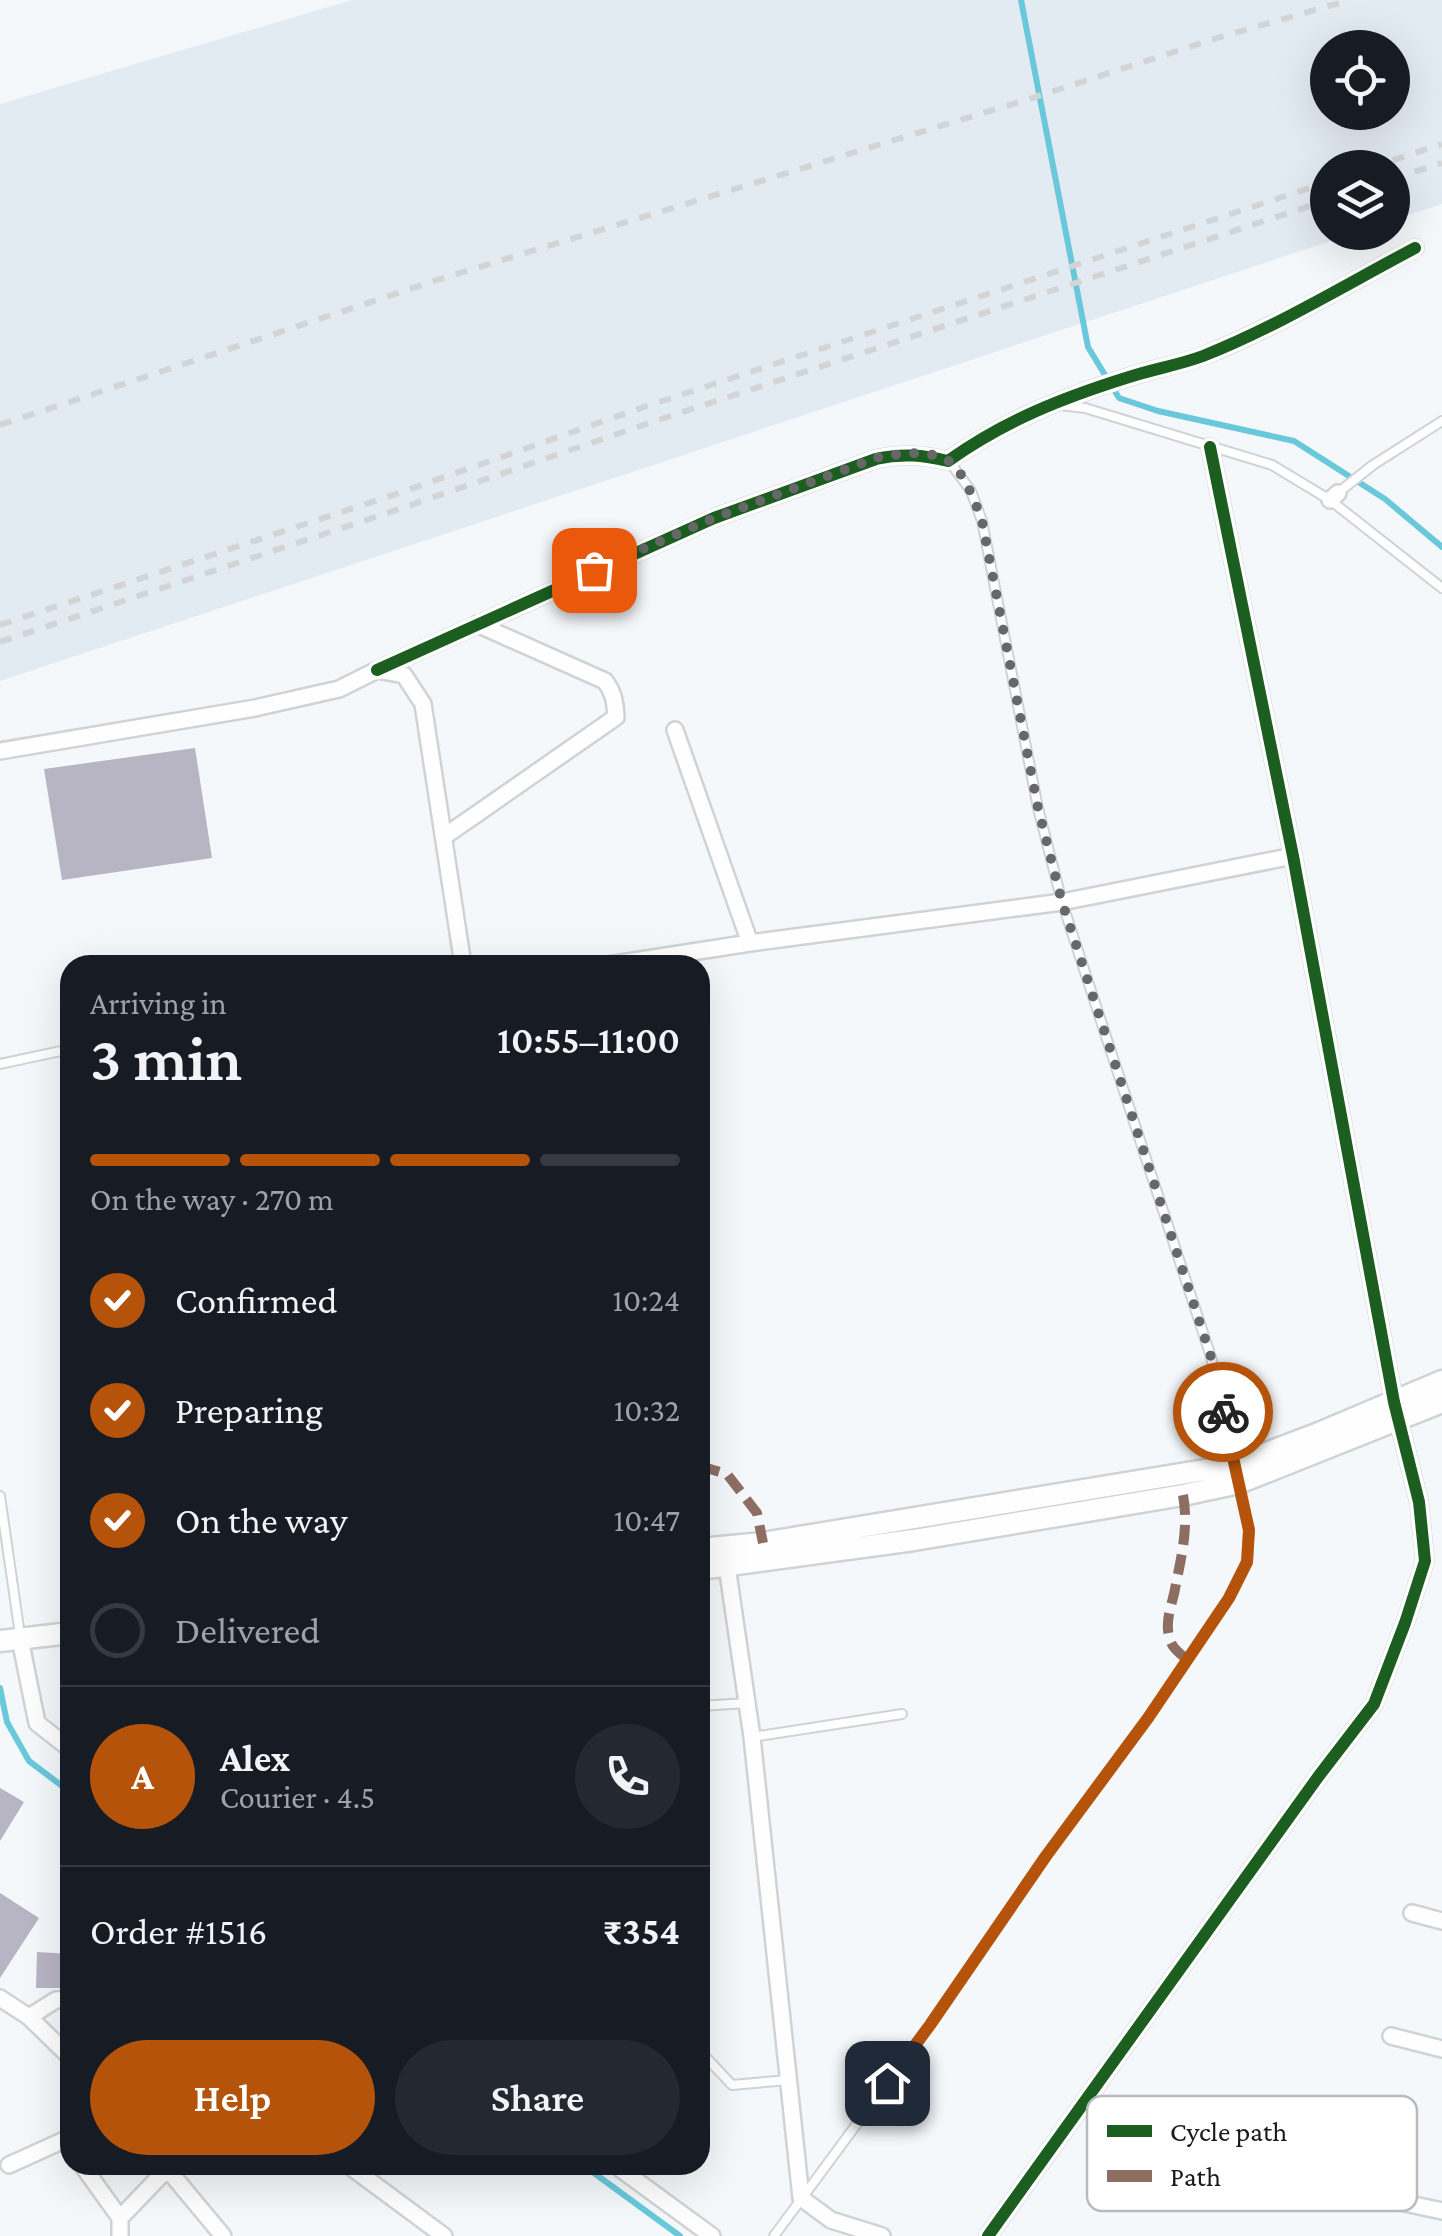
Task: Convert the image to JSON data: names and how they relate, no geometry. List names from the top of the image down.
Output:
{
  "legend": ["Cycle path", "Path"],
  "page": {
    "heading": ["3 min", "Arriving in", "10:55–11:00"],
    "panel": [
      "Alex",
      "Courier · 4.5",
      "Order #1516",
      "₹354"
    ],
    "bar": "On the way · 270 m",
    "list": [
      ["Confirmed", "10:24"],
      ["Preparing", "10:32"],
      ["On the way", "10:47"],
      "Delivered"
    ],
    "round": "A",
    "buttons": ["Help", "Share"]
  }
}
